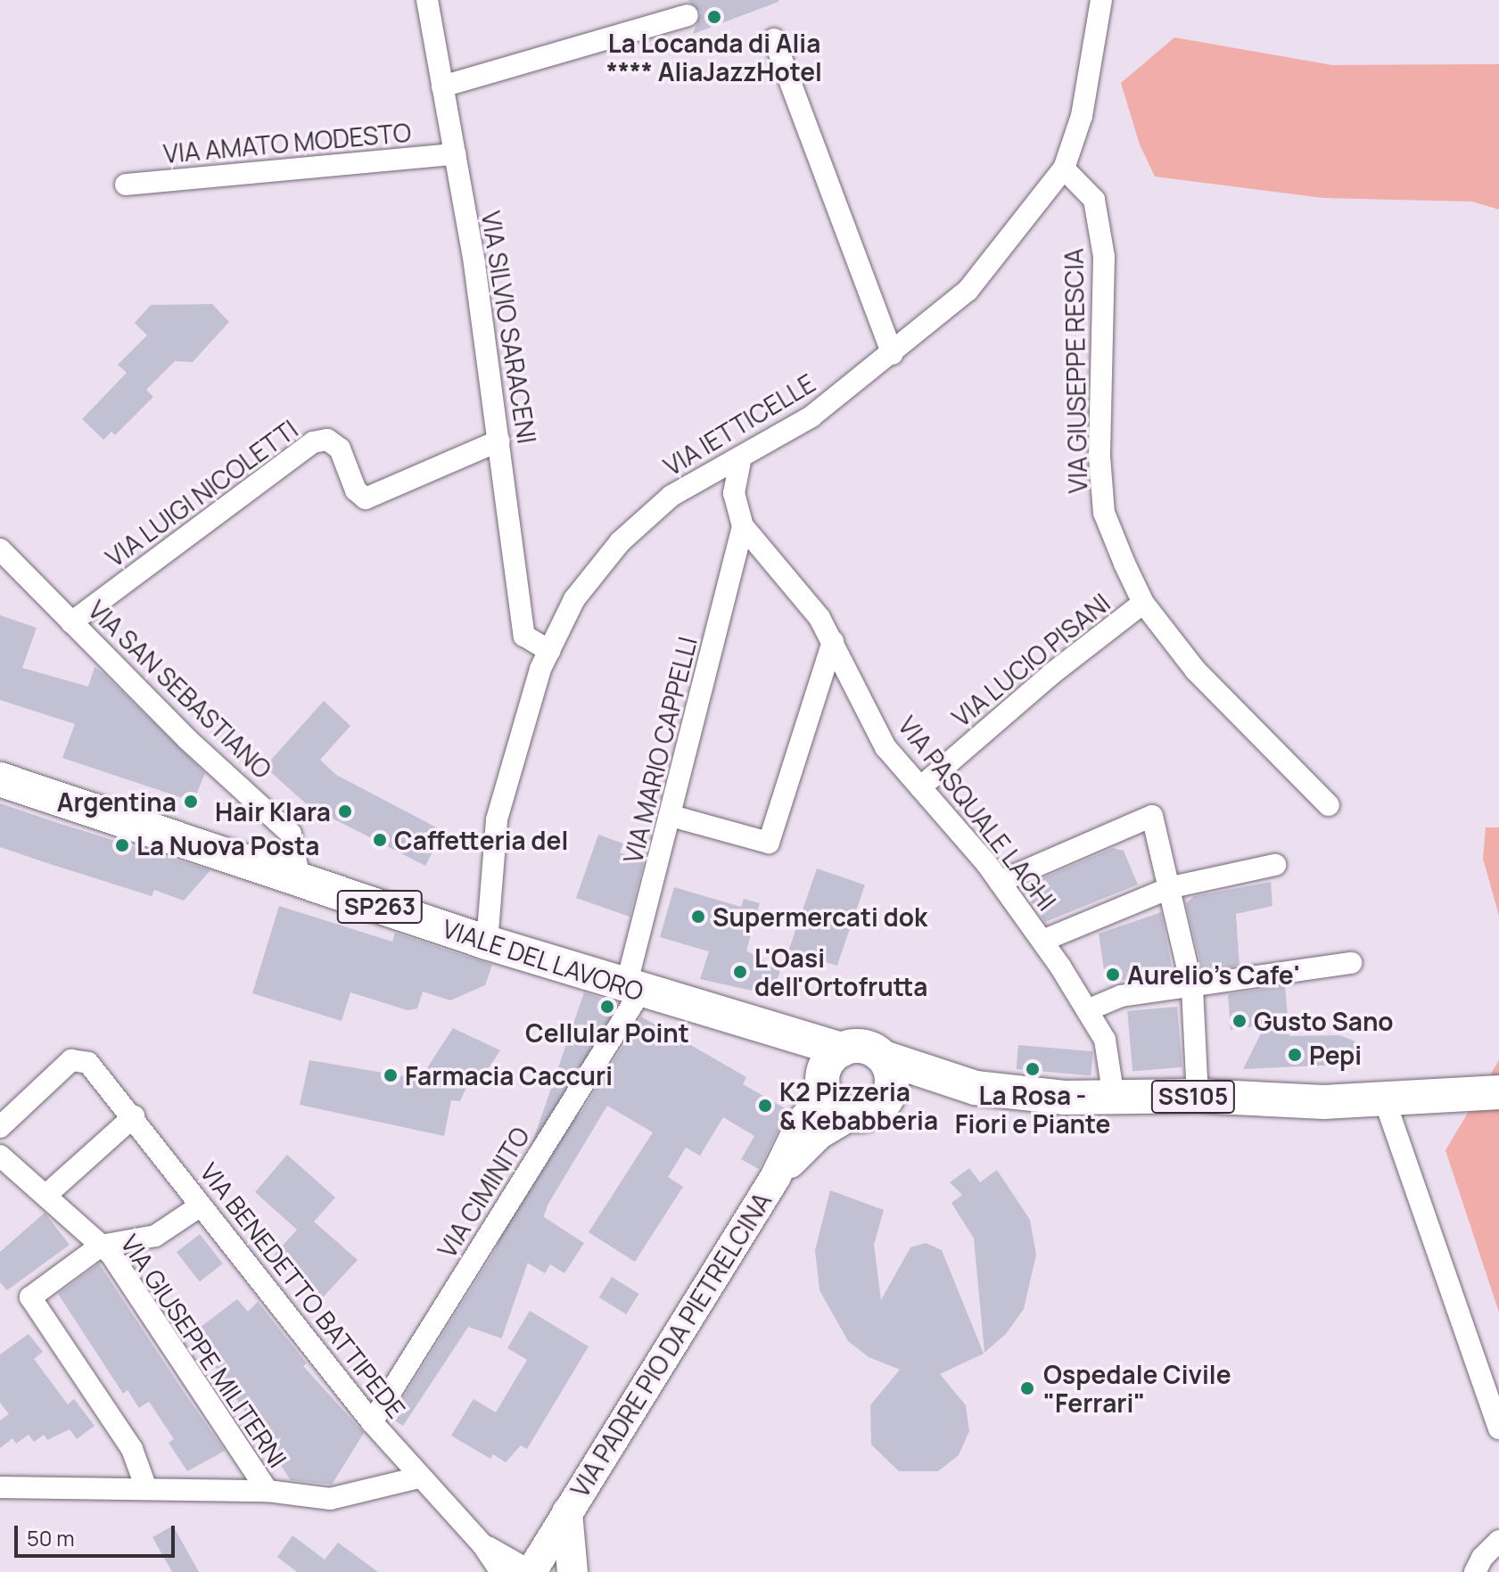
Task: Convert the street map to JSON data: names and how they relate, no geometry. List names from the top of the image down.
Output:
{
  "streets": {
    "main road": ["SP263", "VIALE DEL LAVORO", "SS105"],
    "street": [
      "VIA AMATO MODESTO",
      "VIA SILVIO SARACENI",
      "VIA GIUSEPPE RESCIA",
      "VIA IETTICELLE",
      "VIA LUIGI NICOLETTI",
      "VIA LUCIO PISANI",
      "VIA SAN SEBASTIANO",
      "VIA MARIO CAPPELLI",
      "VIA PASQUALE LAGHI",
      "VIA CIMINITO",
      "VIA BENEDETTO BATTIPEDE",
      "VIA PADRE PIO DA PIETRELCINA",
      "VIA GIUSEPPE MILITERNI"
    ]
  },
  "crossings": [
    ["VIA AMATO MODESTO", "VIA SILVIO SARACENI"],
    ["VIA SILVIO SARACENI", "VIA IETTICELLE"],
    ["VIA SILVIO SARACENI", "VIA LUIGI NICOLETTI"],
    ["VIA GIUSEPPE RESCIA", "VIA IETTICELLE"],
    ["VIA GIUSEPPE RESCIA", "VIA LUCIO PISANI"],
    ["VIA IETTICELLE", "VIA PASQUALE LAGHI"],
    ["VIA IETTICELLE", "VIALE DEL LAVORO"],
    ["VIA LUIGI NICOLETTI", "VIA SAN SEBASTIANO"],
    ["VIA LUCIO PISANI", "VIA PASQUALE LAGHI"],
    ["VIA SAN SEBASTIANO", "VIALE DEL LAVORO"],
    ["VIA MARIO CAPPELLI", "VIA PASQUALE LAGHI"],
    ["VIA MARIO CAPPELLI", "VIALE DEL LAVORO"],
    ["VIA MARIO CAPPELLI", "VIA CIMINITO"],
    ["VIA PASQUALE LAGHI", "SS105"],
    ["VIALE DEL LAVORO", "SS105"],
    ["VIALE DEL LAVORO", "VIA CIMINITO"],
    ["VIALE DEL LAVORO", "VIA PADRE PIO DA PIETRELCINA"],
    ["SS105", "VIA PADRE PIO DA PIETRELCINA"],
    ["VIA CIMINITO", "VIA BENEDETTO BATTIPEDE"],
    ["VIA BENEDETTO BATTIPEDE", "VIA PADRE PIO DA PIETRELCINA"]
  ],
  "places": [
    "La Locanda di Alia **** AliaJazzHotel",
    "Argentina",
    "Hair Klara",
    "Caffetteria del",
    "La Nuova Posta",
    "Supermercati dok",
    "L'Oasi dell'Ortofrutta",
    "Aurelio's Cafe'",
    "Cellular Point",
    "Gusto Sano",
    "Pepi",
    "La Rosa - Fiori e Piante",
    "Farmacia Caccuri",
    "K2 Pizzeria & Kebabberia",
    "Ospedale Civile \"Ferrari\""
  ],
  "scale_bar": "50 m"
}
